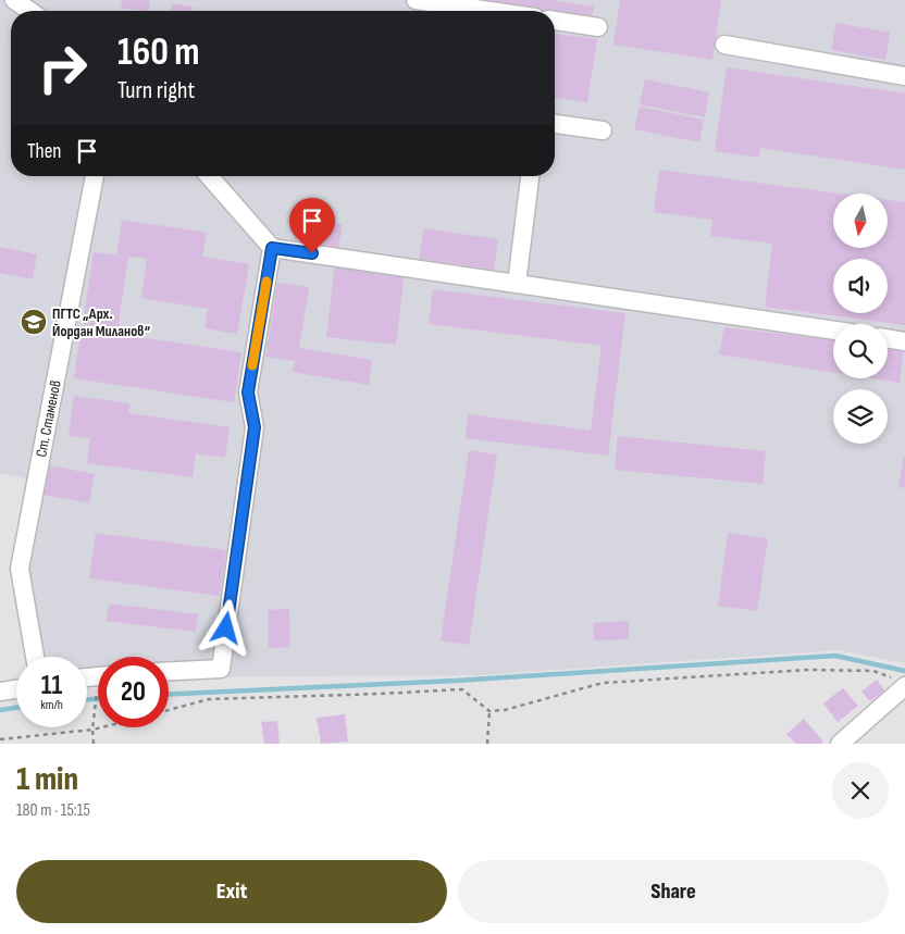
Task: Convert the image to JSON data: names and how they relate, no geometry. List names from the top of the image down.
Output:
{
  "streets": {
    "street": ["Ст. Стаменов"]
  },
  "places": {
    "school or university": ["ПГТС „Арх. Йордан Миланов“"]
  },
  "north": "bottom",
  "page": {
    "turn": ["160 m", "Turn right"],
    "then": "Then",
    "speed": "11 km/h",
    "limit": "20",
    "heading": ["1 min", "180 m · 15:15"],
    "buttons": ["Exit", "Share"]
  }
}
